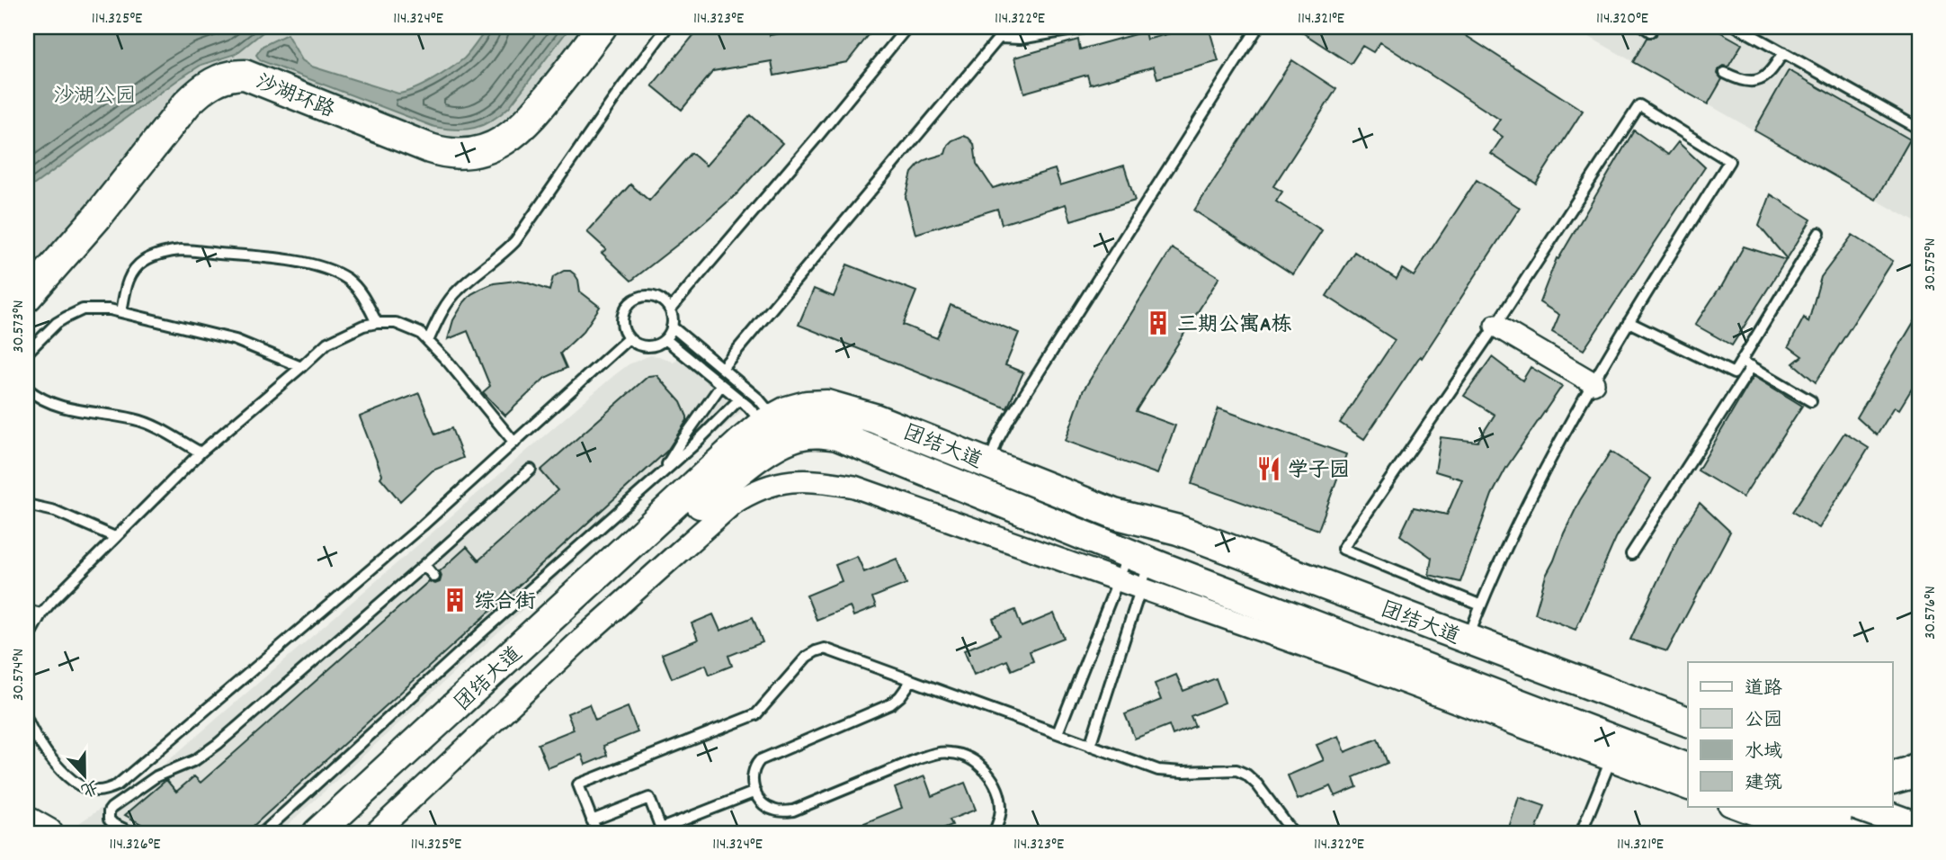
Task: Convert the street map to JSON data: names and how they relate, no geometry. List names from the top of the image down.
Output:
{
  "streets": {
    "main road": ["沙湖环路", "团结大道"]
  },
  "parks": ["沙湖公园"],
  "places": {
    "building": ["三期公寓A栋", "综合街"],
    "restaurant": ["学子园"]
  },
  "legend": [
    "道路",
    "公园",
    "水域",
    "建筑"
  ],
  "north": "bottom",
  "coordinates": [
    "114.325°E",
    "114.324°E",
    "114.323°E",
    "114.322°E",
    "114.321°E",
    "114.320°E",
    "30.575°N",
    "30.573°N",
    "30.576°N",
    "30.574°N",
    "114.326°E"
  ]
}
